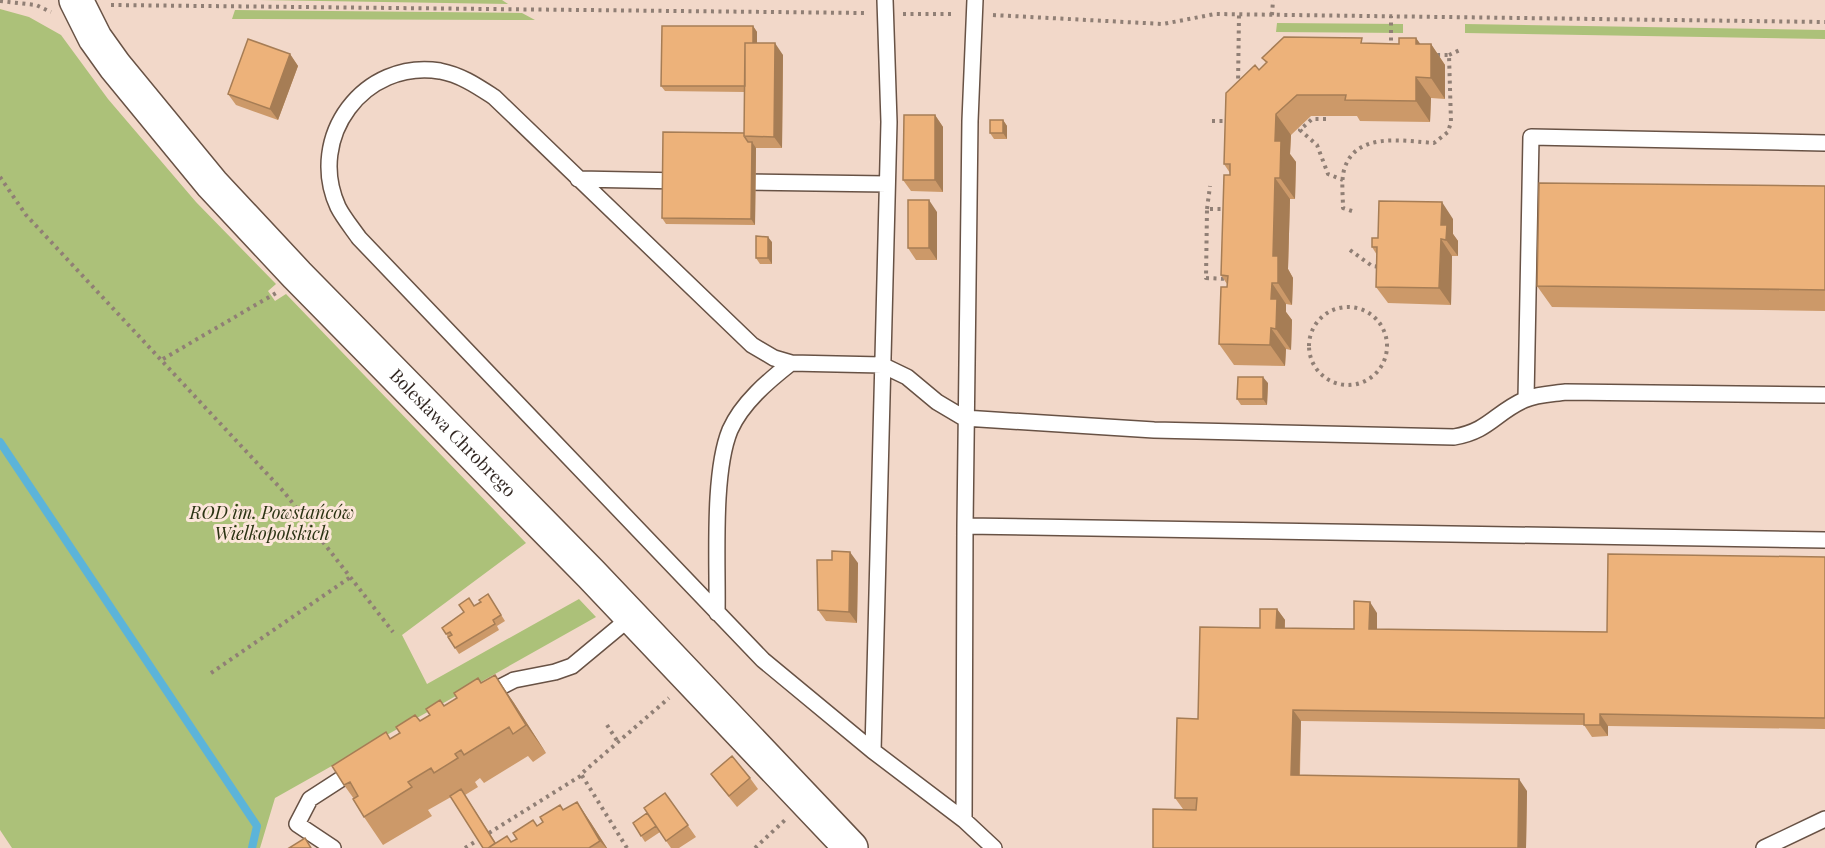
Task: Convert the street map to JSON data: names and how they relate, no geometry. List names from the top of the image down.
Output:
{
  "streets": {
    "street": ["Bolesława Chrobrego"]
  },
  "parks": ["ROD im. Powstańców Wielkopolskich"]
}
